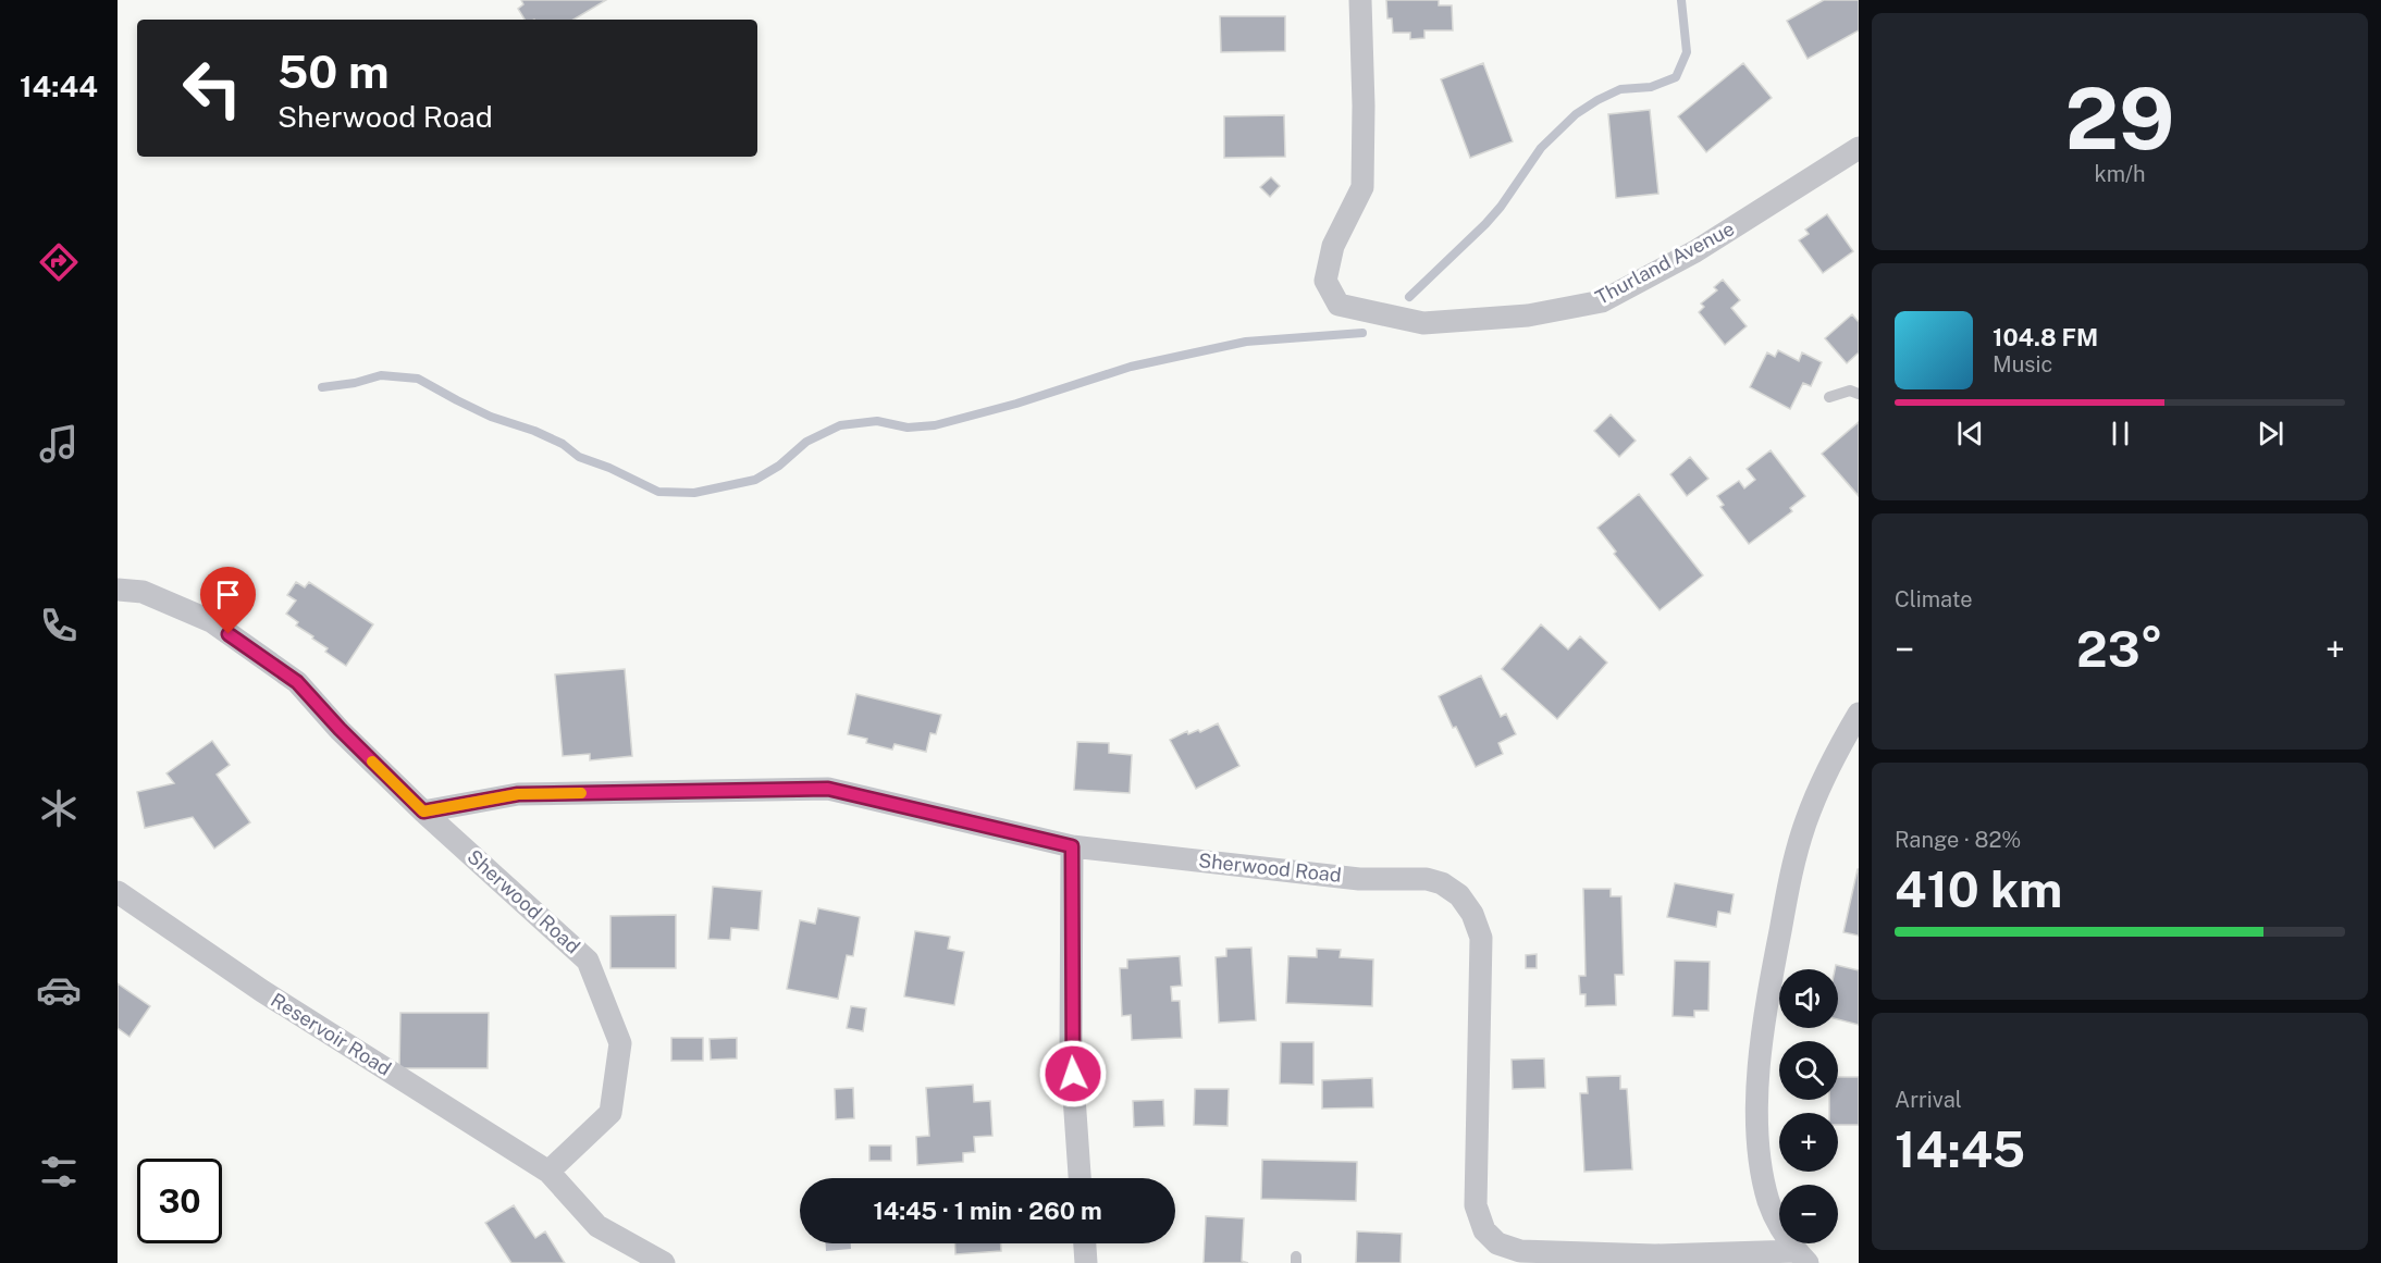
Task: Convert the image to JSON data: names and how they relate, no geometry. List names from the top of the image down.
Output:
{
  "streets": {
    "street": ["Thurland Avenue", "Sherwood Road", "Reservoir Road"]
  },
  "crossings": [
    ["Sherwood Road", "Reservoir Road"]
  ],
  "page": {
    "tabs": "14:44",
    "tile": [
      ["29", "km/h"],
      "Climate",
      ["Range · 82%", "410 km"],
      ["Arrival", "14:45"]
    ],
    "turn": ["50 m", "Sherwood Road"],
    "song": ["104.8 FM", "Music"],
    "heat": ["−", "23°", "+"],
    "map_buttons": ["+", "−"],
    "limit": "30",
    "trip": "14:45 · 1 min · 260 m"
  }
}
